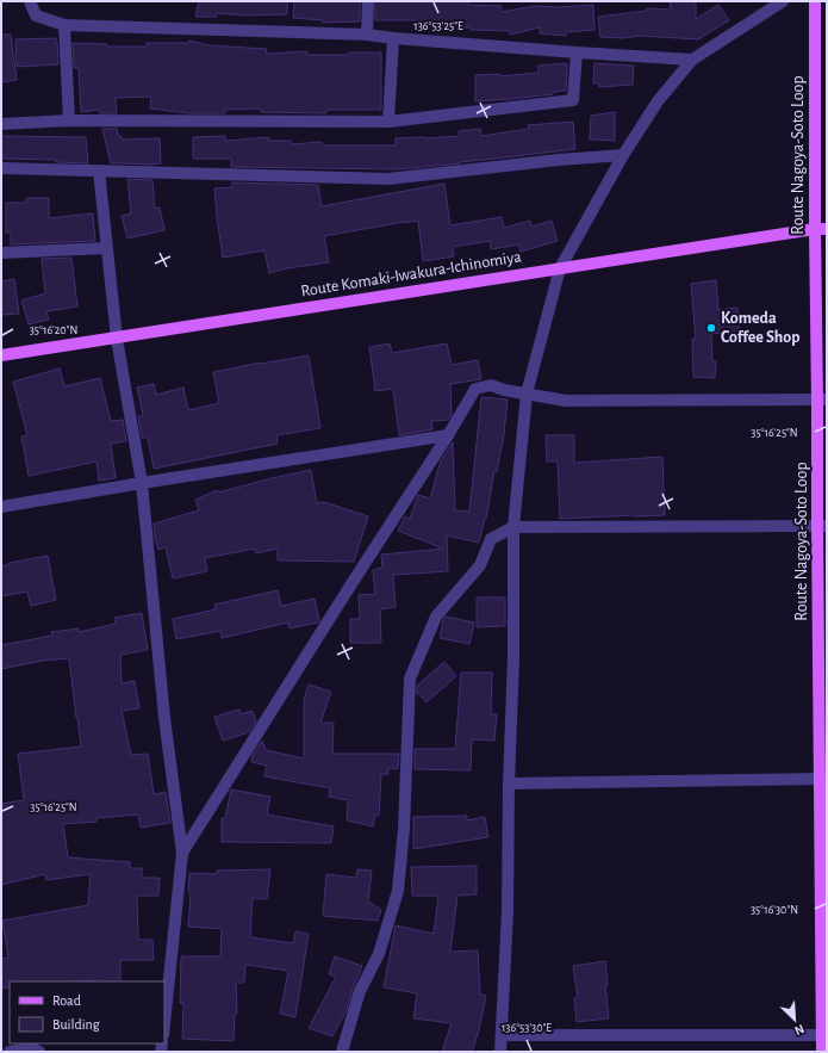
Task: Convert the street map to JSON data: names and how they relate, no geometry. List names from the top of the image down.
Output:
{
  "streets": {
    "main road": ["Route Nagoya-Soto Loop", "Route Komaki-Iwakura-Ichinomiya"]
  },
  "crossings": [
    ["Route Nagoya-Soto Loop", "Route Komaki-Iwakura-Ichinomiya"]
  ],
  "places": ["Komeda Coffee Shop"],
  "legend": ["Road", "Building"],
  "north": "bottom right",
  "coordinates": [
    "136°53'25\"E",
    "35°16'20\"N",
    "35°16'25\"N",
    "35°16'30\"N",
    "136°53'30\"E"
  ]
}
